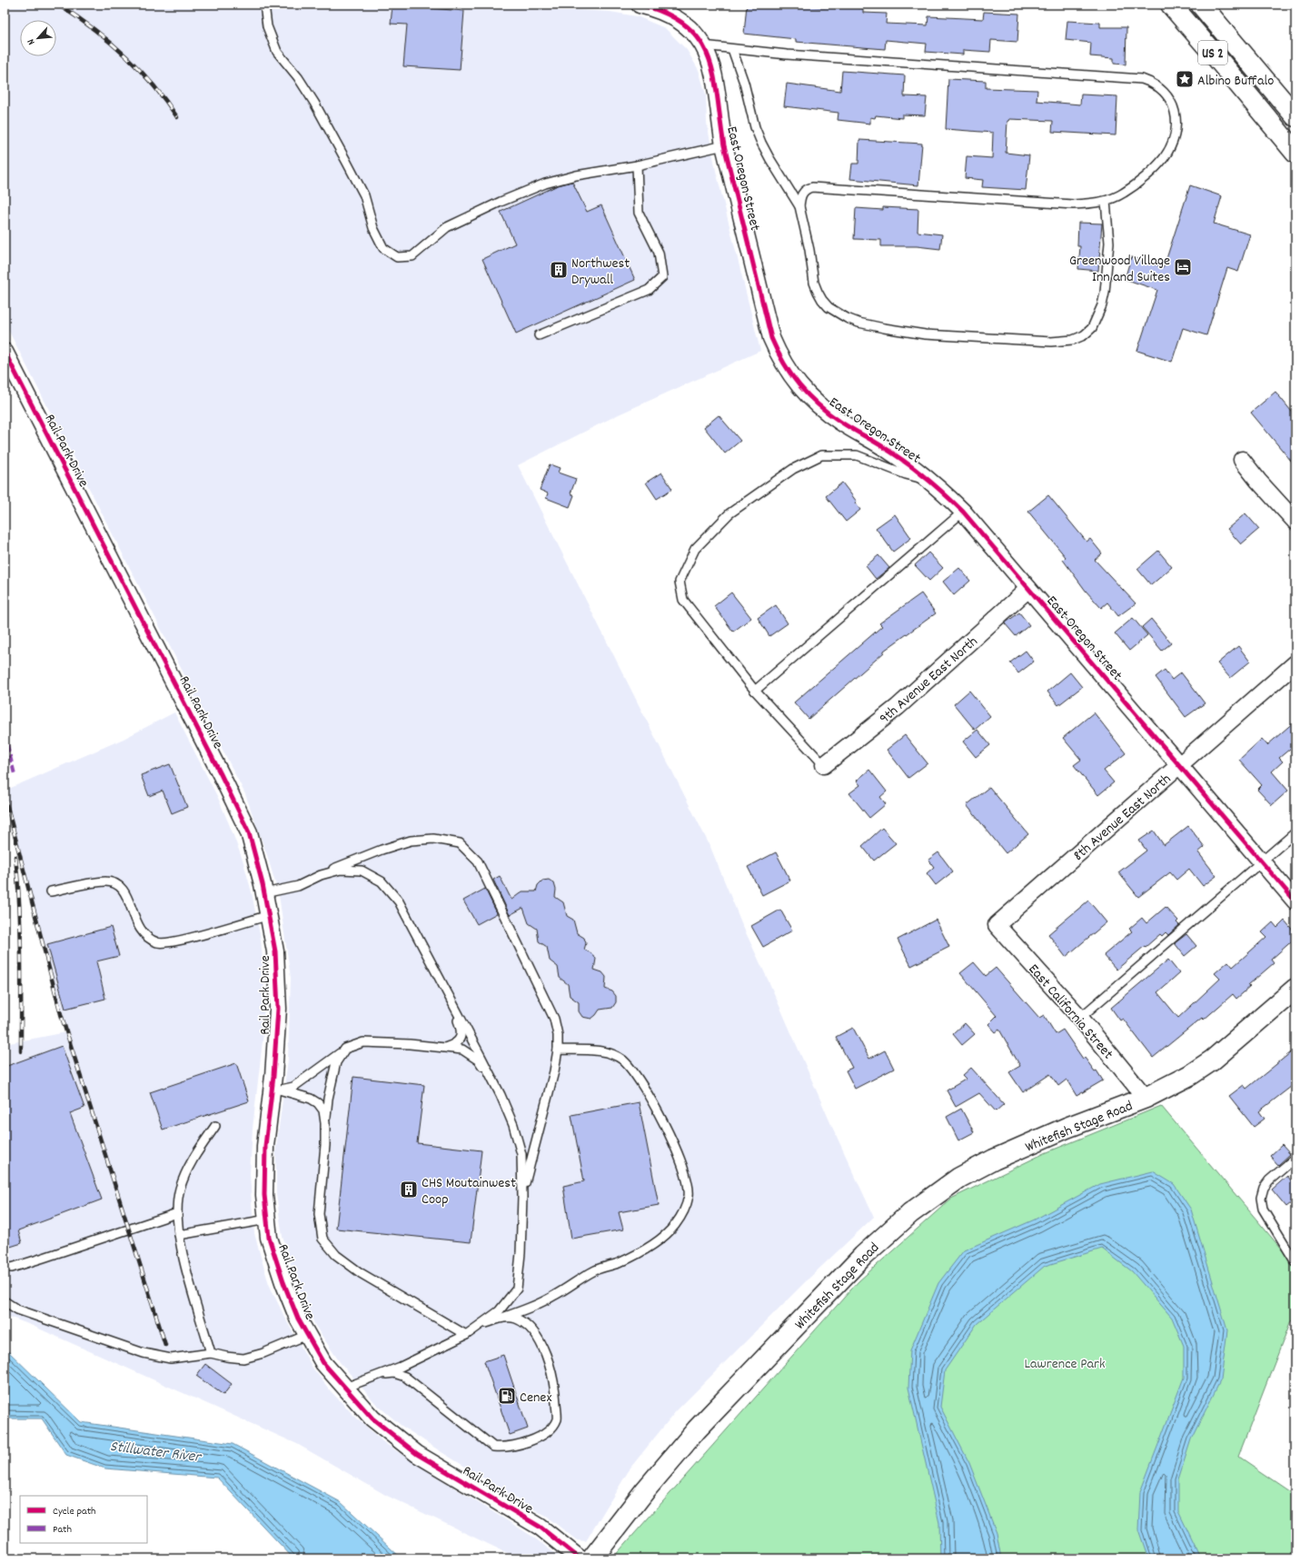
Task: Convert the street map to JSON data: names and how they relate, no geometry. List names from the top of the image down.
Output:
{
  "streets": {
    "main road": ["US 2", "Whitefish Stage Road"],
    "street": [
      "East Oregon Street",
      "Rail Park Drive",
      "9th Avenue East North",
      "8th Avenue East North",
      "East California Street"
    ]
  },
  "crossings": [
    ["East Oregon Street", "9th Avenue East North"],
    ["East Oregon Street", "8th Avenue East North"],
    ["8th Avenue East North", "East California Street"],
    ["East California Street", "Whitefish Stage Road"]
  ],
  "water": ["Stillwater River"],
  "parks": ["Lawrence Park"],
  "places": {
    "place": ["Albino Buffalo"],
    "hotel": ["Greenwood Village Inn and Suites"],
    "building": ["Northwest Drywall", "CHS Moutainwest Coop"],
    "fuel station": ["Cenex"]
  },
  "legend": ["Cycle path", "Path"],
  "north": "bottom left"
}
